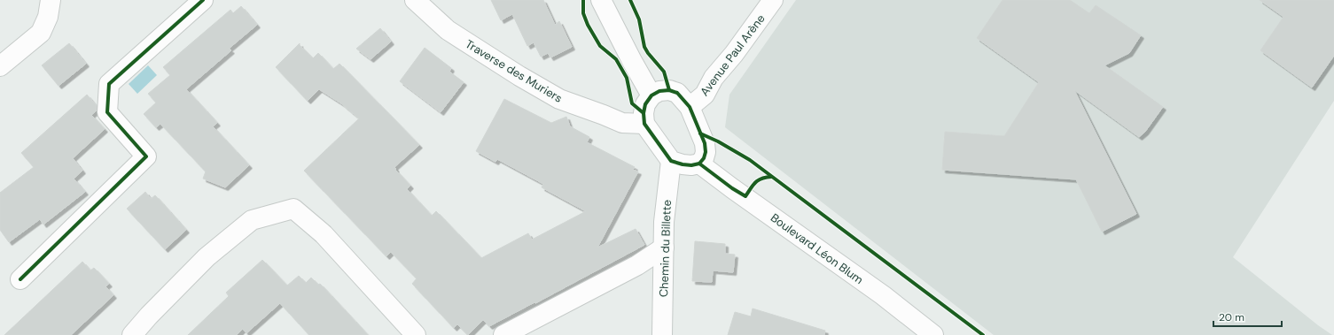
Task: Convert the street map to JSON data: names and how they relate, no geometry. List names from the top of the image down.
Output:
{
  "streets": {
    "street": [
      "Avenue Paul Arène",
      "Traverse des Muriers",
      "Chemin du Billette",
      "Boulevard Léon Blum"
    ]
  },
  "scale_bar": "20 m"
}
